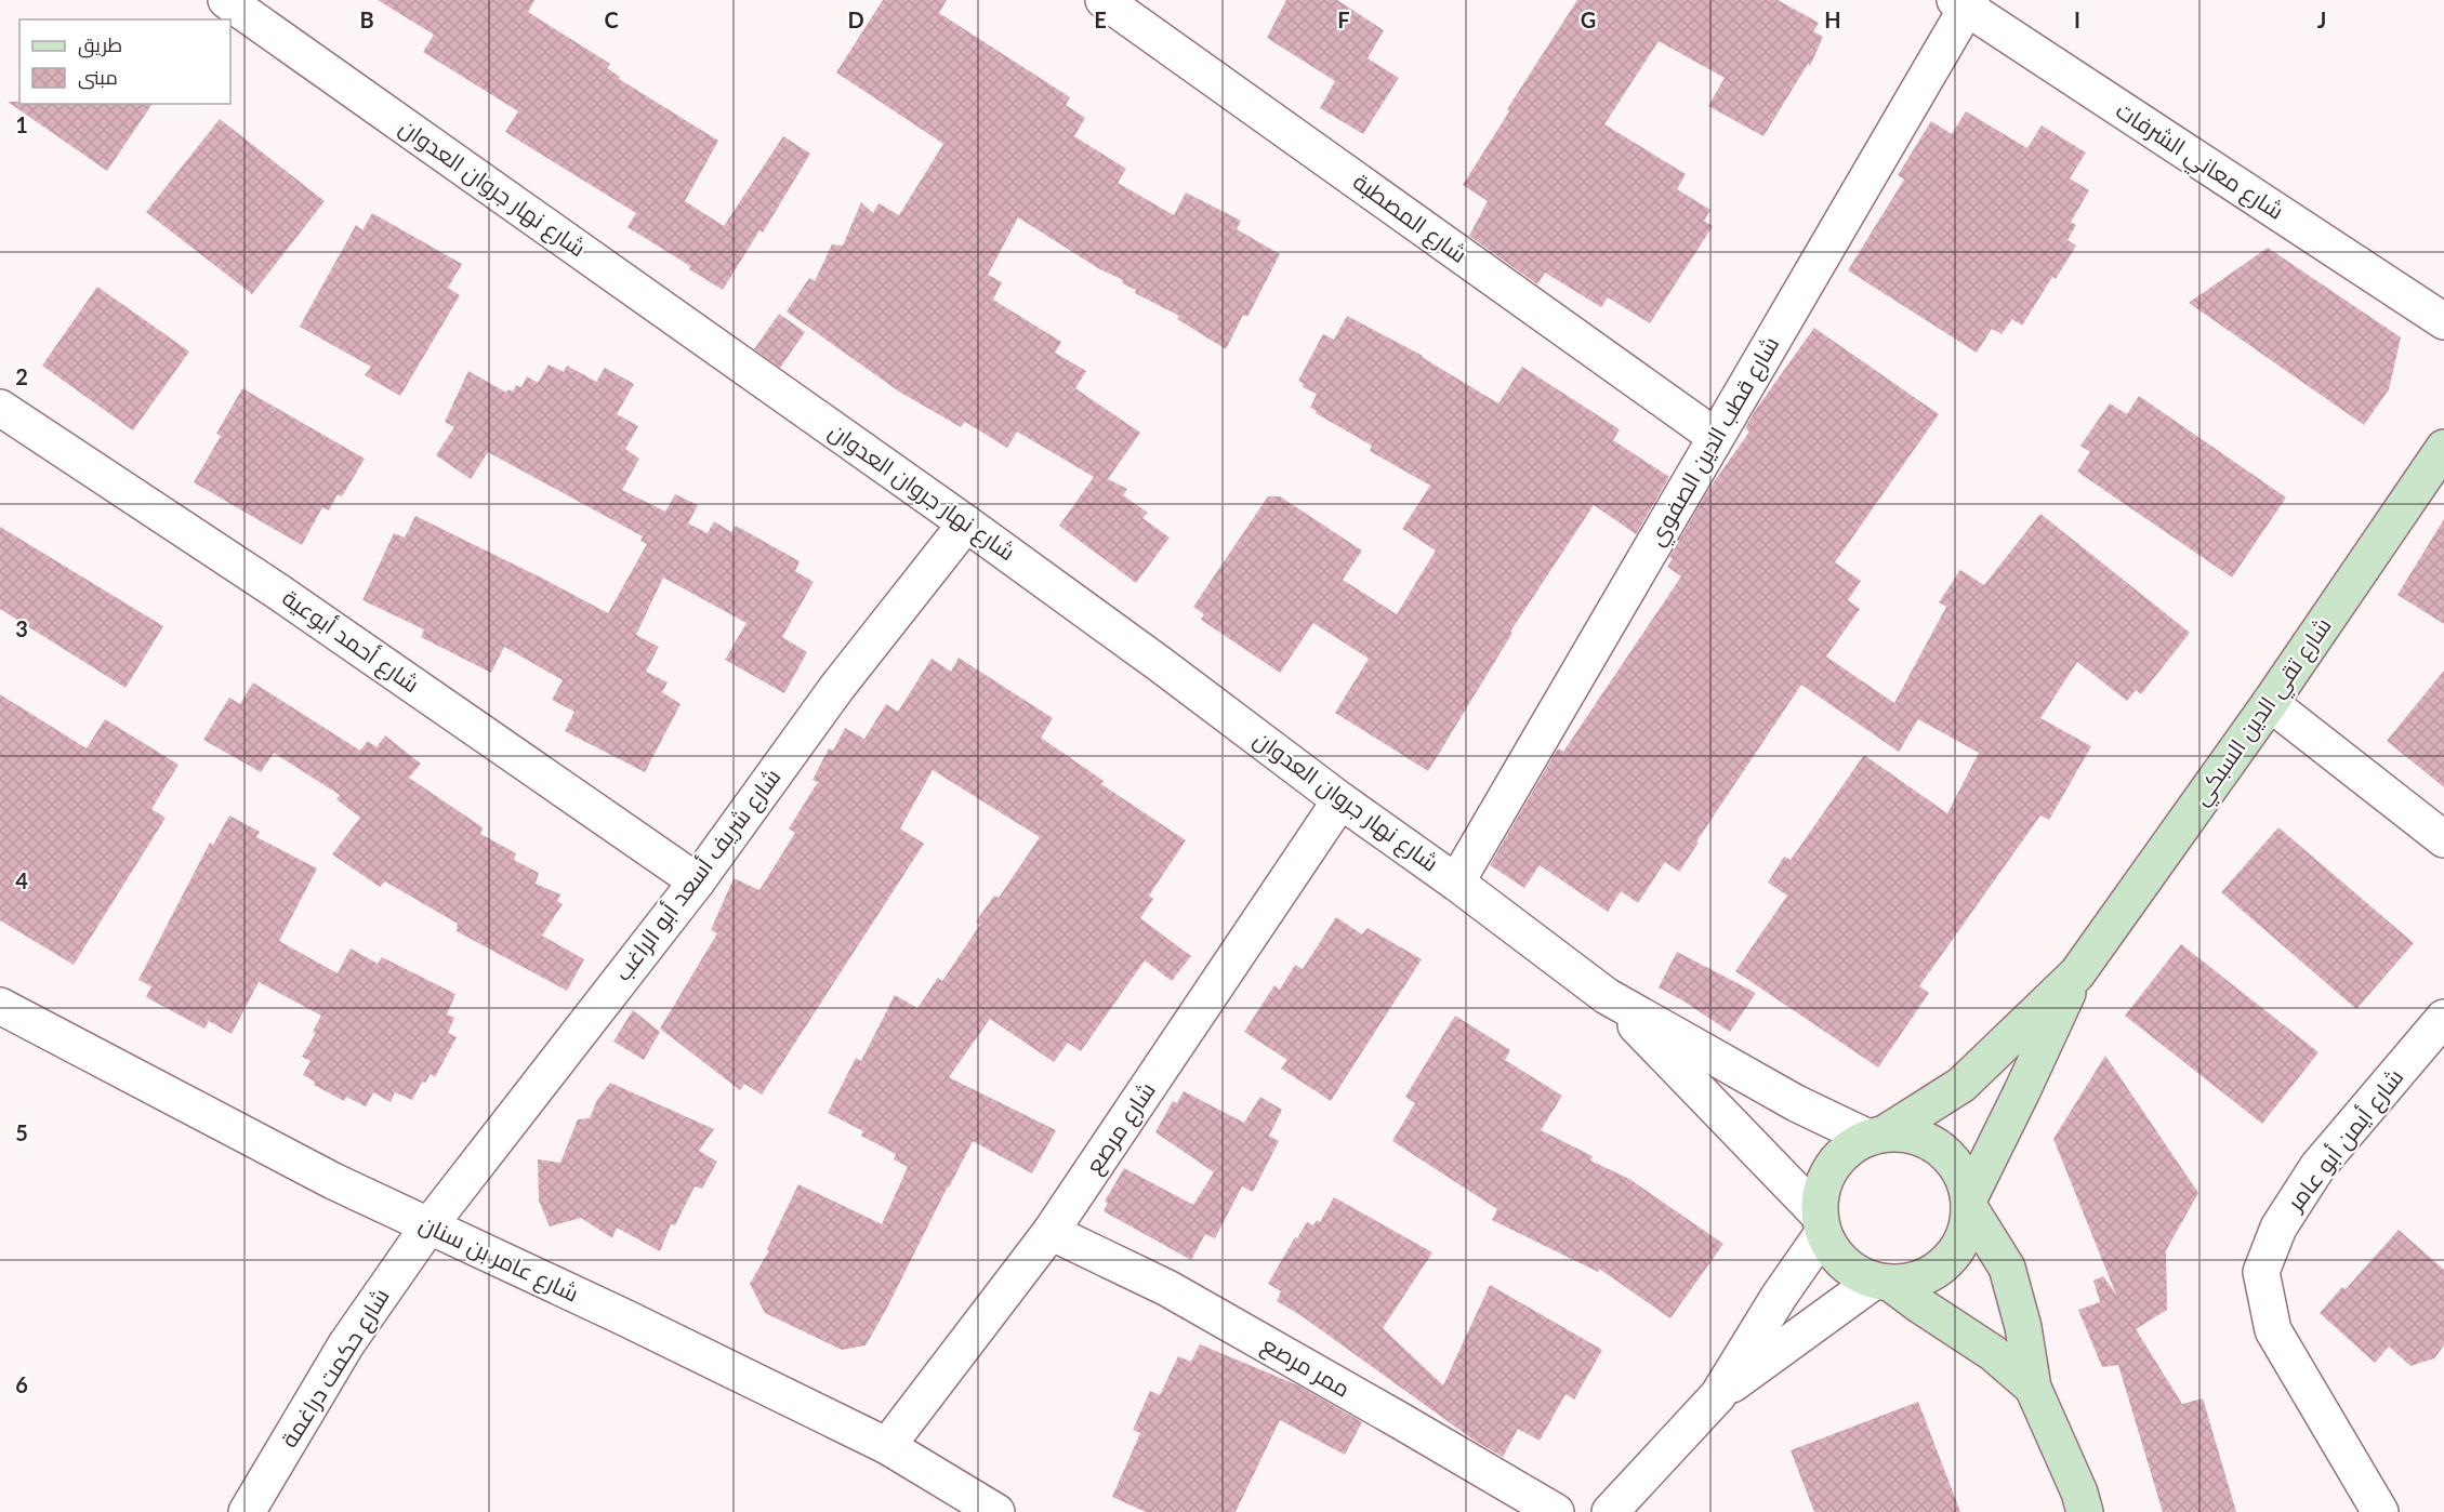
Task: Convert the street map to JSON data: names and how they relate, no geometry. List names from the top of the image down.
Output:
{
  "streets": {
    "street": [
      "شارع معاني الشرفات",
      "شارع نهار جروان العدوان",
      "شارع المصطبة",
      "شارع قطب الدين الصفوي",
      "شارع أحمد أبوعية",
      "شارع تقي الدين السبكي",
      "شارع شريف أسعد أبو الراغب",
      "شارع مرصع",
      "شارع أيمن أبو عامر",
      "شارع عامر بن سنان",
      "ممر مرصع",
      "شارع حكمت دراغمة"
    ]
  },
  "crossings": [
    ["شارع معاني الشرفات", "شارع قطب الدين الصفوي"],
    ["شارع نهار جروان العدوان", "شارع قطب الدين الصفوي"],
    ["شارع نهار جروان العدوان", "شارع تقي الدين السبكي"],
    ["شارع نهار جروان العدوان", "شارع شريف أسعد أبو الراغب"],
    ["شارع نهار جروان العدوان", "شارع مرصع"],
    ["شارع المصطبة", "شارع قطب الدين الصفوي"],
    ["شارع أحمد أبوعية", "شارع شريف أسعد أبو الراغب"],
    ["شارع شريف أسعد أبو الراغب", "شارع عامر بن سنان"],
    ["شارع شريف أسعد أبو الراغب", "شارع حكمت دراغمة"],
    ["شارع مرصع", "شارع عامر بن سنان"],
    ["شارع مرصع", "ممر مرصع"],
    ["شارع عامر بن سنان", "شارع حكمت دراغمة"]
  ],
  "legend": ["طريق", "مبنى"],
  "grid": {
    "columns": [
      "B",
      "C",
      "D",
      "E",
      "F",
      "G",
      "H",
      "I",
      "J"
    ],
    "rows": [
      "1",
      "2",
      "3",
      "4",
      "5",
      "6"
    ]
  }
}
